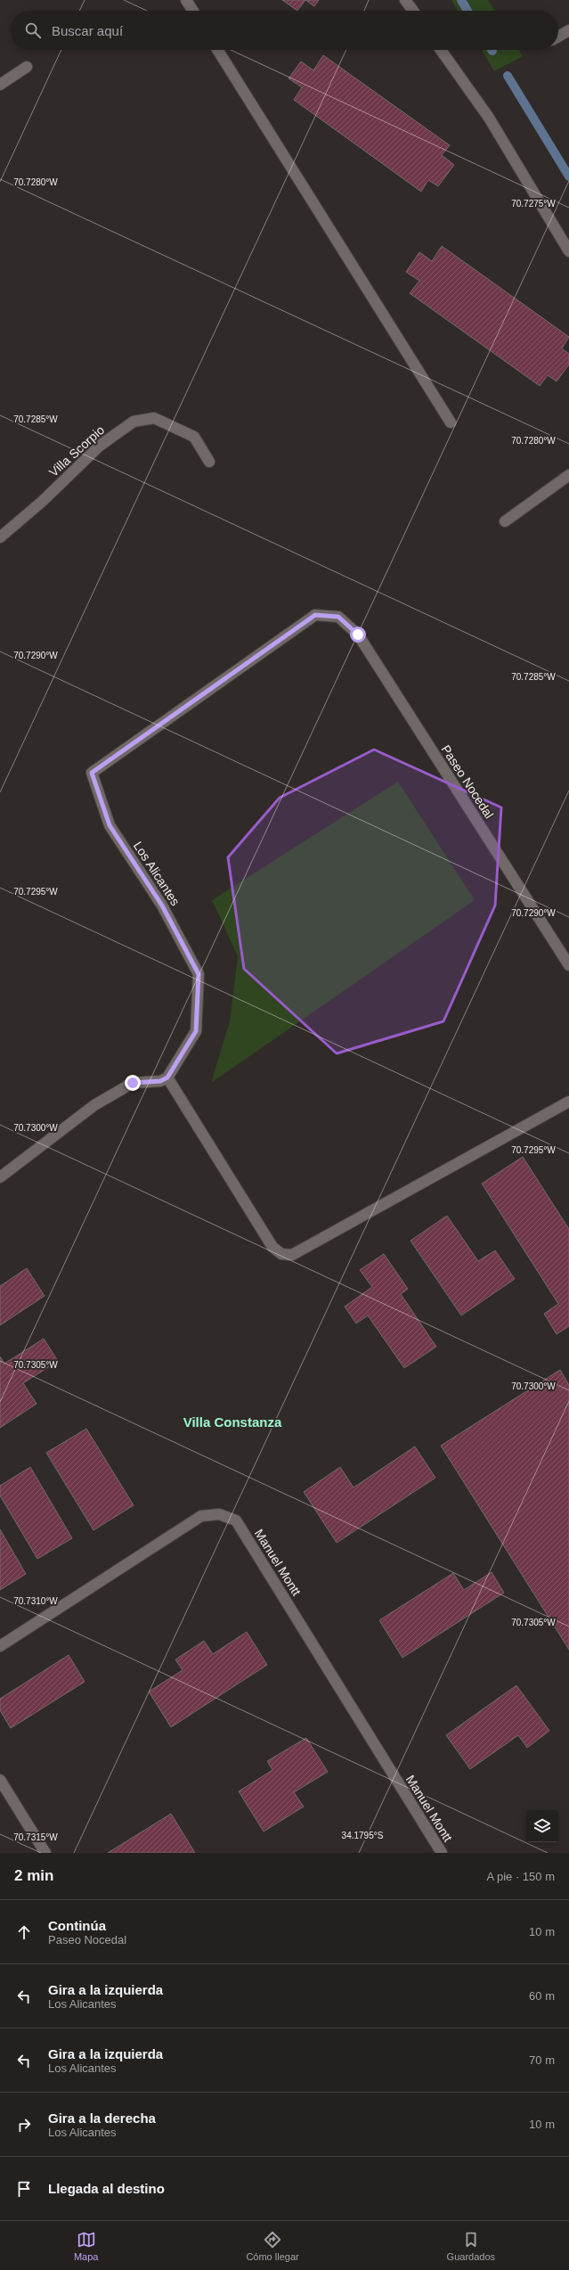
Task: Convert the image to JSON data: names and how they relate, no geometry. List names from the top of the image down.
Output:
{
  "streets": {
    "street": [
      "Villa Scorpio",
      "Paseo Nocedal",
      "Los Alicantes",
      "Manuel Montt"
    ]
  },
  "crossings": [
    ["Paseo Nocedal", "Los Alicantes"]
  ],
  "districts": ["Villa Constanza"],
  "page": {
    "search": "Buscar aquí",
    "heading": ["2 min", "A pie · 150 m"],
    "list": [
      ["Continúa", "Paseo Nocedal", "10 m"],
      ["Gira a la izquierda", "Los Alicantes", "60 m"],
      ["Gira a la izquierda", "Los Alicantes", "70 m"],
      ["Gira a la derecha", "Los Alicantes", "10 m"],
      "Llegada al destino"
    ],
    "nav": ["Mapa", "Cómo llegar", "Guardados"]
  },
  "coordinates": [
    "70.7280°W",
    "70.7275°W",
    "70.7285°W",
    "70.7290°W",
    "70.7295°W",
    "70.7300°W",
    "70.7305°W",
    "70.7310°W",
    "34.1795°S",
    "70.7315°W"
  ]
}
